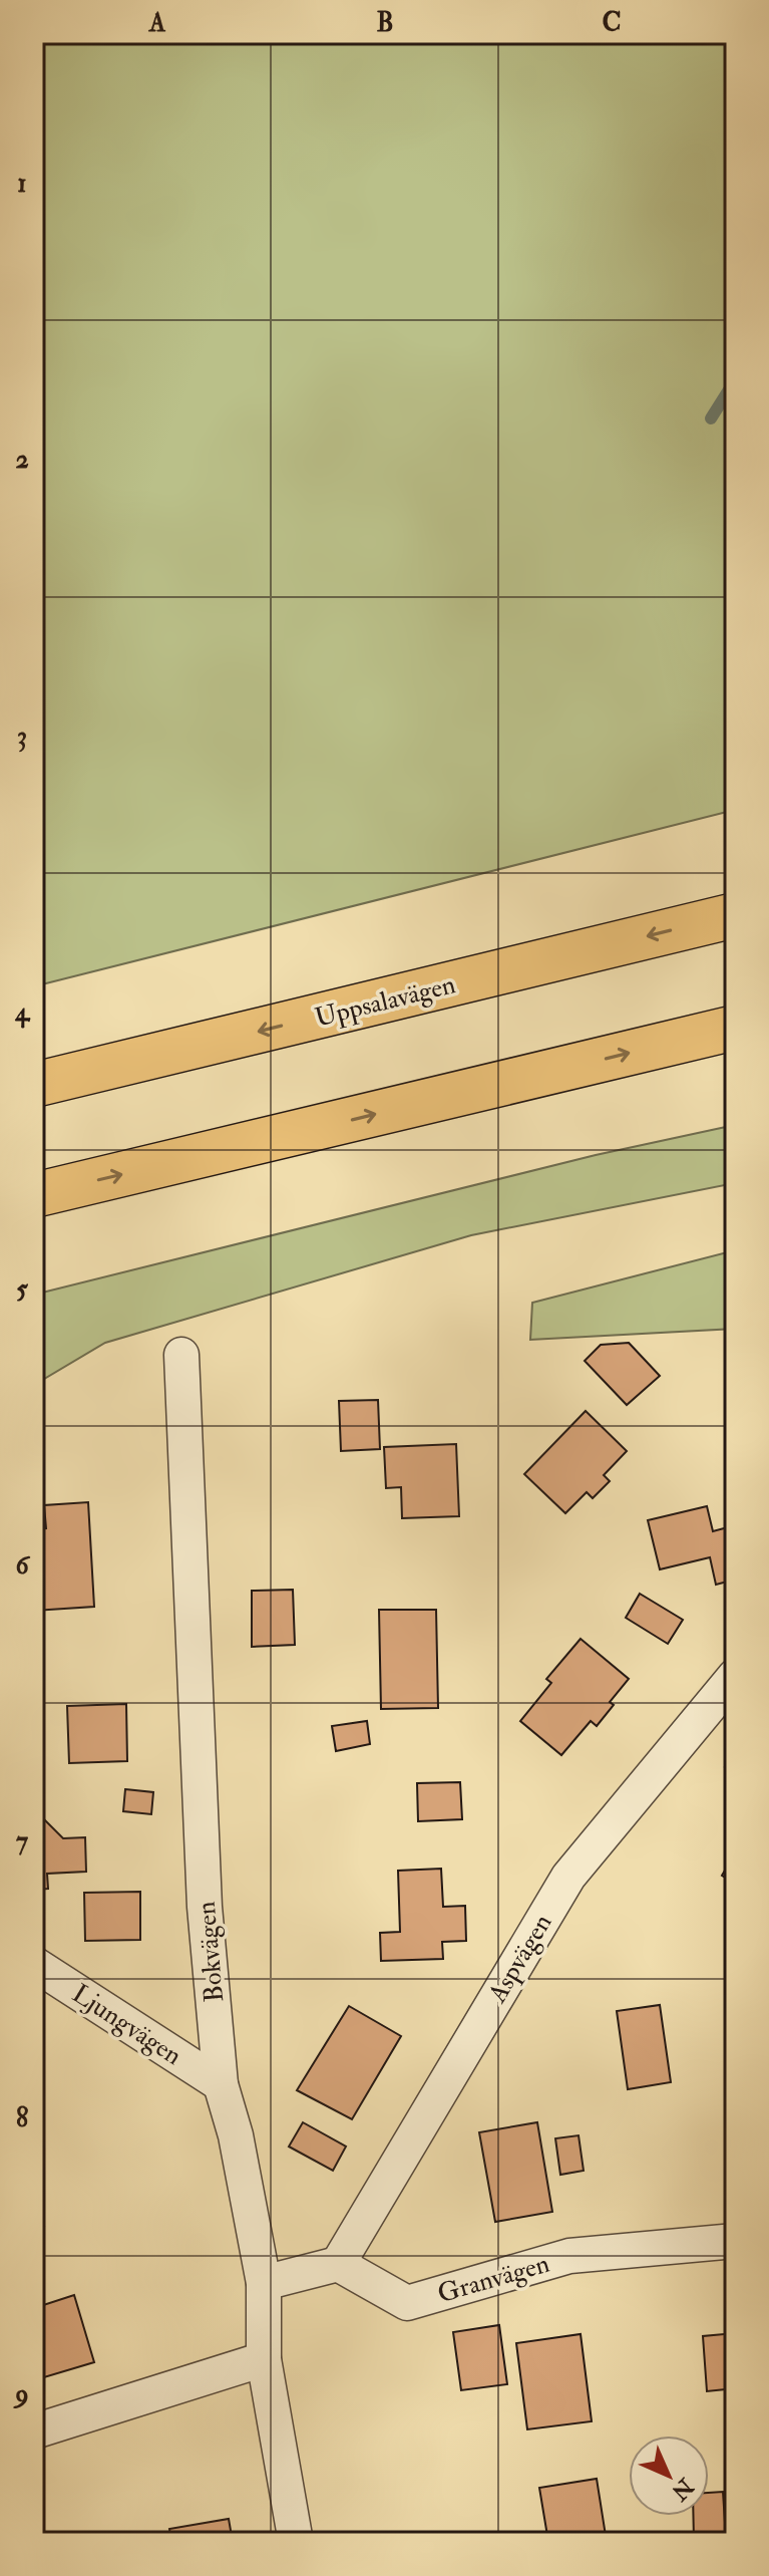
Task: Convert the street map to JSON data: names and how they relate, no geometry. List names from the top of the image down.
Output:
{
  "streets": {
    "highway": ["Uppsalavägen"],
    "street": [
      "Bokvägen",
      "Aspvägen",
      "Ljungvägen",
      "Granvägen"
    ]
  },
  "crossings": [
    ["Bokvägen", "Ljungvägen"],
    ["Aspvägen", "Granvägen"]
  ],
  "north": "bottom right",
  "grid": {
    "columns": ["A", "B", "C"],
    "rows": [
      "1",
      "2",
      "3",
      "4",
      "5",
      "6",
      "7",
      "8",
      "9"
    ]
  }
}
